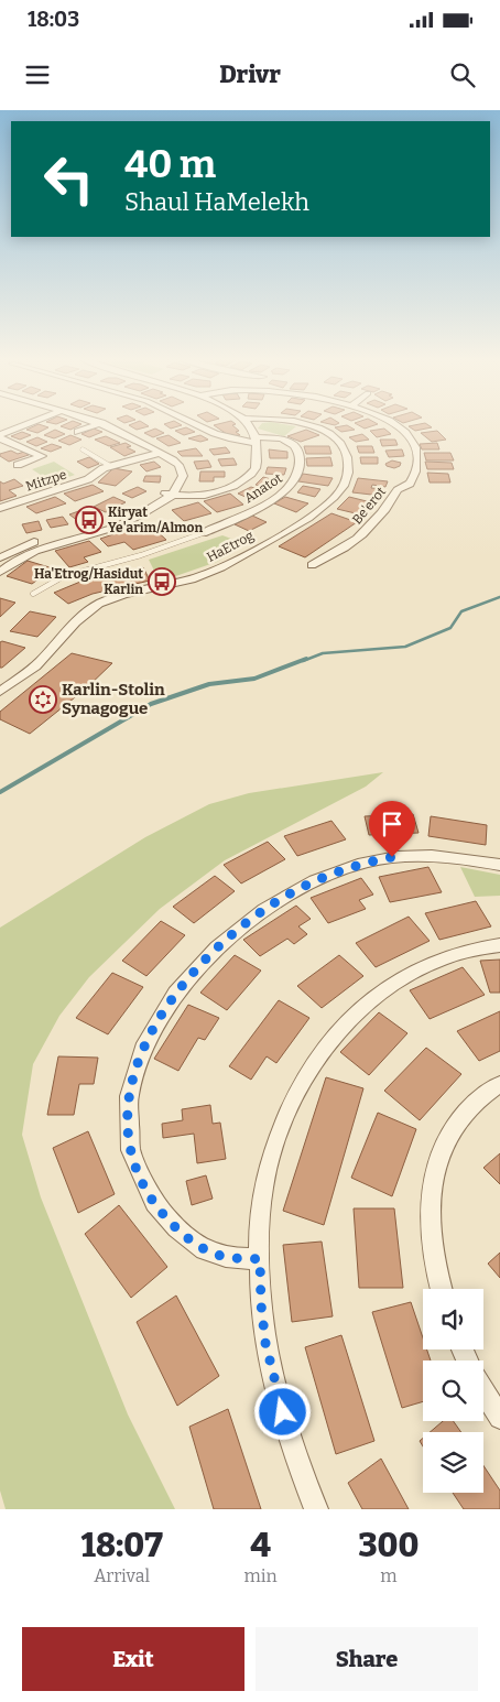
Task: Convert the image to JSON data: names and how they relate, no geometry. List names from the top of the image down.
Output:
{
  "streets": {
    "street": [
      "Mitzpe",
      "Anatot",
      "Be'erot",
      "HaEtrog"
    ]
  },
  "places": {
    "bus stop": ["Kiryat Ye'arim/Almon", "Ha'Etrog/Hasidut Karlin"],
    "synagogue": ["Karlin-Stolin Synagogue"]
  },
  "page": {
    "status": "18:03",
    "header": "Drivr",
    "turn": ["40 m", "Shaul HaMelekh"],
    "eta": [
      "18:07",
      "Arrival",
      "4",
      "min",
      "300",
      "m"
    ],
    "buttons": ["Exit", "Share"]
  }
}
